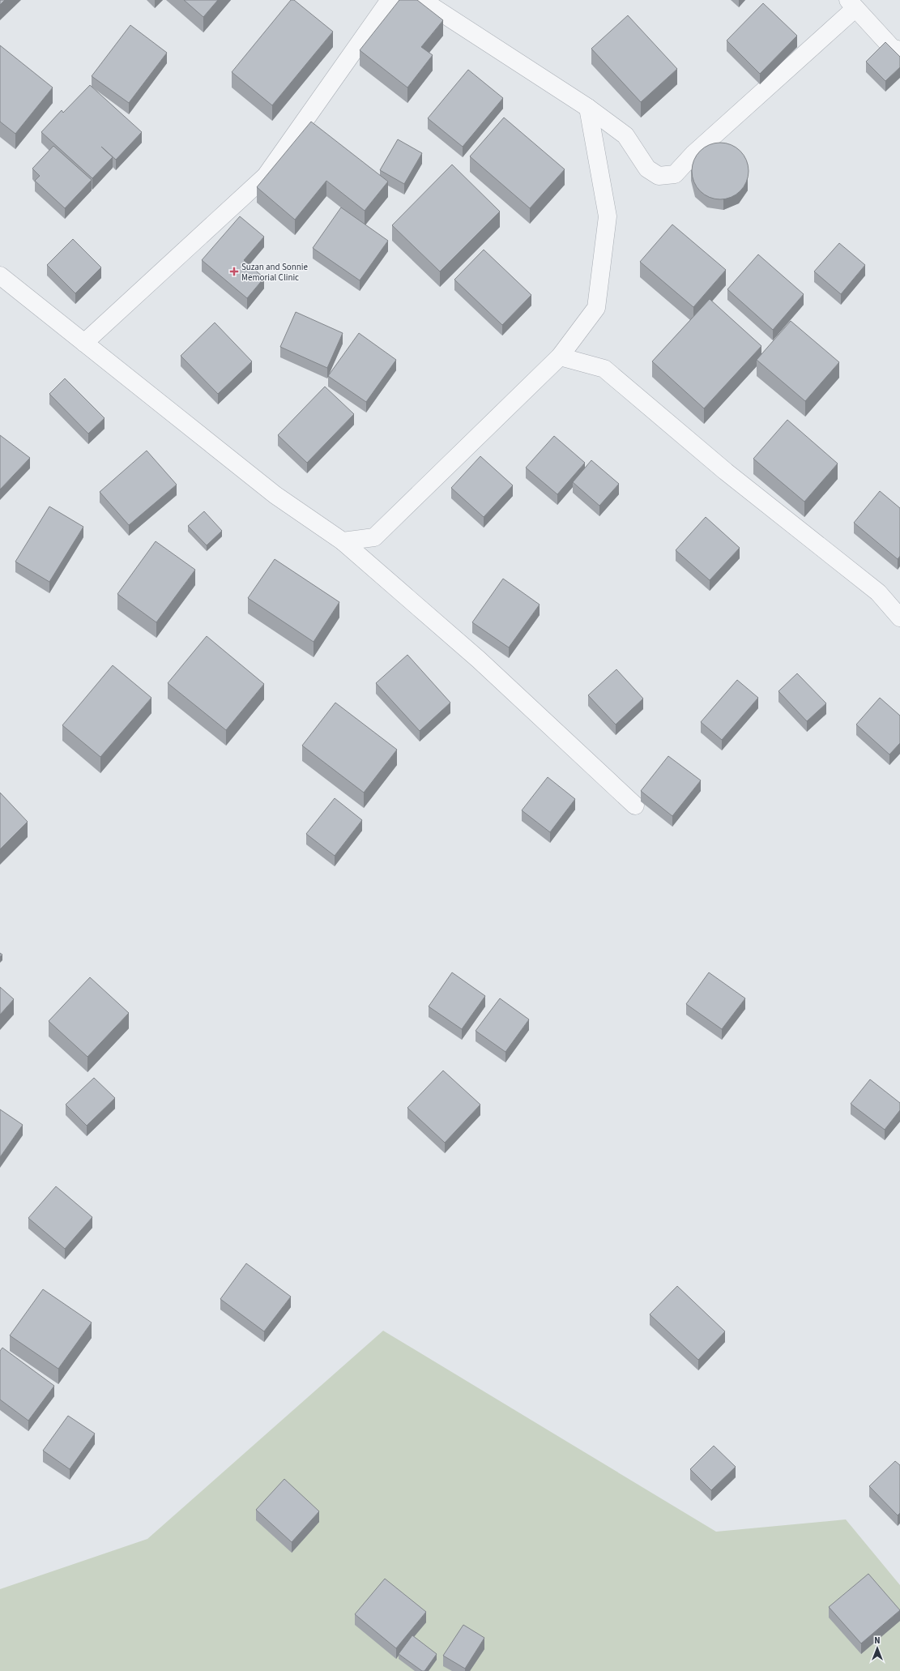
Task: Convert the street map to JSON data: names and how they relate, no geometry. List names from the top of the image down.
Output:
{
  "places": {
    "health": ["Suzan and Sonnie Memorial Clinic"]
  },
  "north": "top"
}
